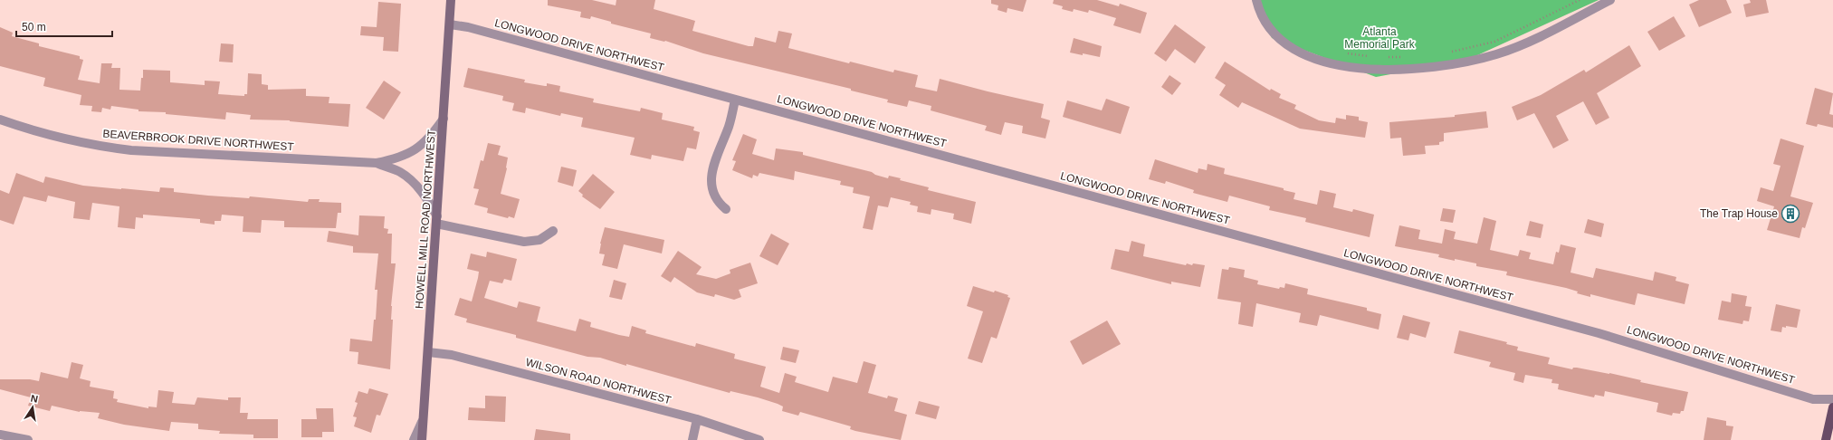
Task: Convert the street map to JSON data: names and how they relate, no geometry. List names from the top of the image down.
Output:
{
  "streets": {
    "main road": ["HOWELL MILL ROAD NORTHWEST"],
    "street": ["LONGWOOD DRIVE NORTHWEST", "BEAVERBROOK DRIVE NORTHWEST", "WILSON ROAD NORTHWEST"]
  },
  "crossings": [
    ["LONGWOOD DRIVE NORTHWEST", "HOWELL MILL ROAD NORTHWEST"],
    ["BEAVERBROOK DRIVE NORTHWEST", "HOWELL MILL ROAD NORTHWEST"],
    ["HOWELL MILL ROAD NORTHWEST", "WILSON ROAD NORTHWEST"]
  ],
  "parks": ["Atlanta Memorial Park"],
  "places": {
    "building": ["The Trap House"]
  },
  "scale_bar": "50 m",
  "north": "top"
}
